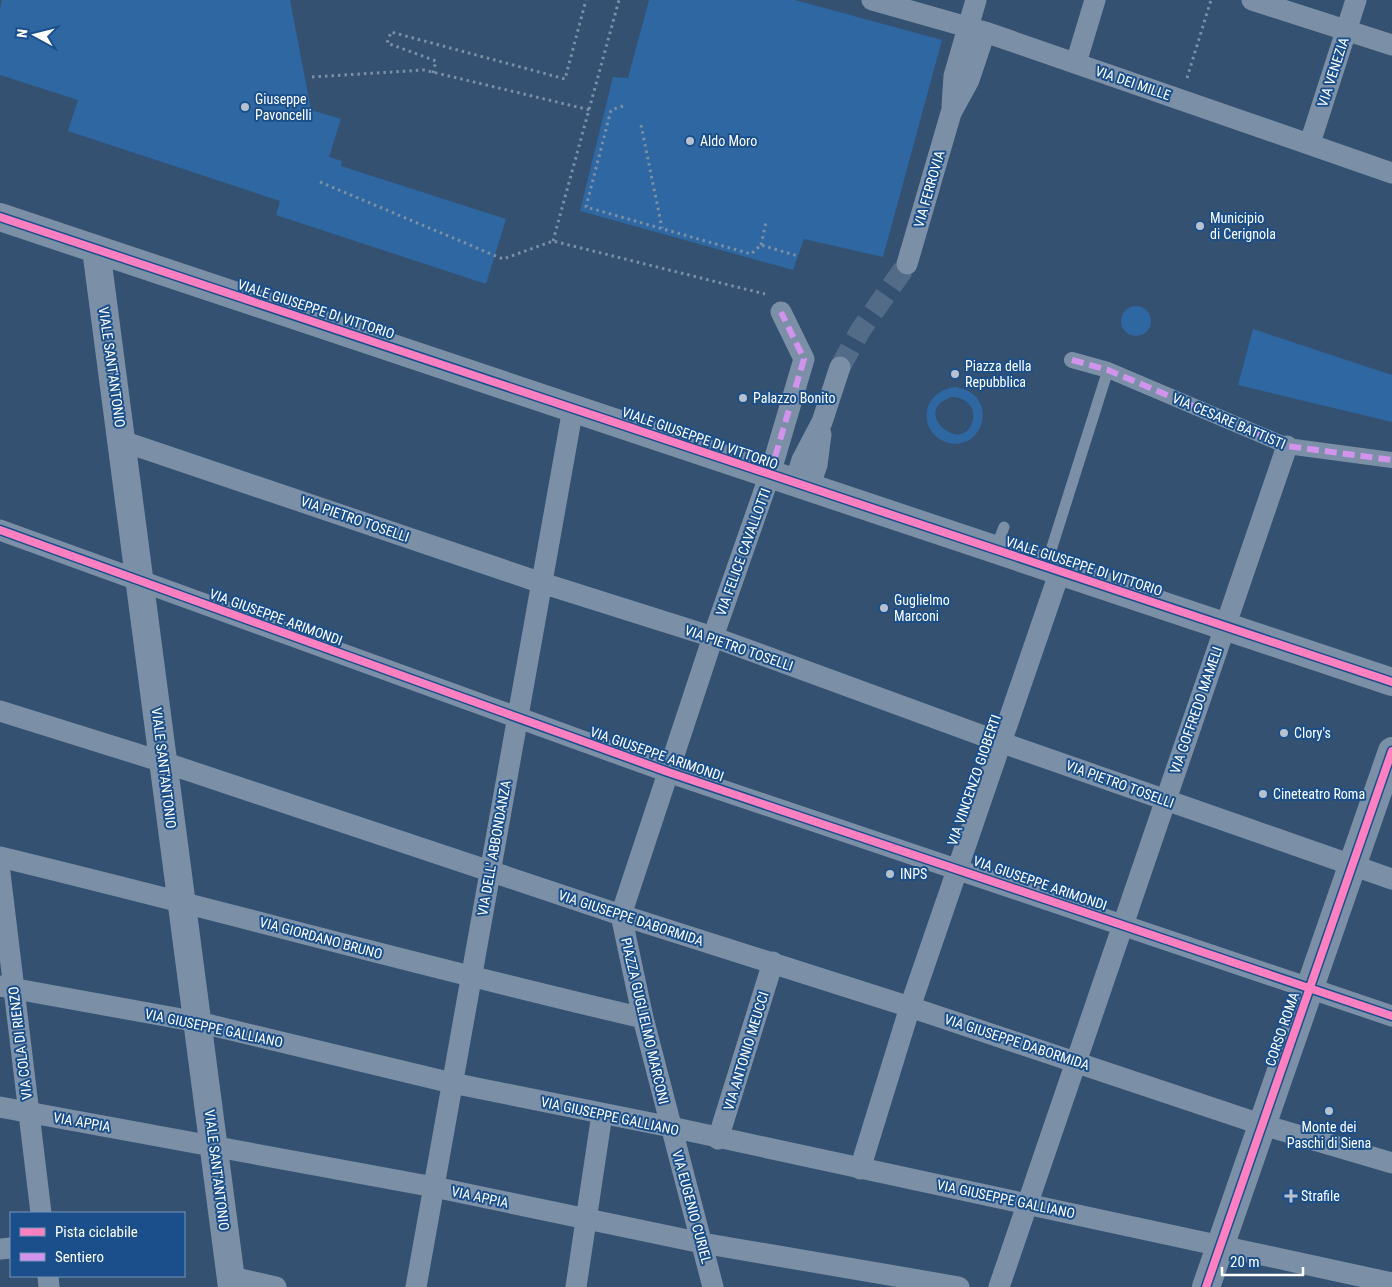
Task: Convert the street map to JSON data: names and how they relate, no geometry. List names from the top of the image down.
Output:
{
  "streets": {
    "street": [
      "VIA VENEZIA",
      "VIA DEI MILLE",
      "VIA FERROVIA",
      "VIALE GIUSEPPE DI VITTORIO",
      "VIALE SANT'ANTONIO",
      "VIA CESARE BATTISTI",
      "VIA PIETRO TOSELLI",
      "VIA FELICE CAVALLOTTI",
      "VIA GIUSEPPE ARIMONDI",
      "VIA GOFFREDO MAMELI",
      "VIA VINCENZO GIOBERTI",
      "VIA DELL' ABBONDANZA",
      "VIA GIUSEPPE DABORMIDA",
      "VIA GIORDANO BRUNO",
      "PIAZZA GUGLIELMO MARCONI",
      "VIA GIUSEPPE GALLIANO",
      "CORSO ROMA",
      "VIA COLA DI RIENZO",
      "VIA ANTONIO MEUCCI",
      "VIA APPIA",
      "VIA EUGENIO CURIEL"
    ]
  },
  "crossings": [
    ["VIA VENEZIA", "VIA DEI MILLE"],
    ["VIA DEI MILLE", "VIA FERROVIA"],
    ["VIALE GIUSEPPE DI VITTORIO", "VIALE SANT'ANTONIO"],
    ["VIALE GIUSEPPE DI VITTORIO", "VIA FELICE CAVALLOTTI"],
    ["VIALE GIUSEPPE DI VITTORIO", "VIA GOFFREDO MAMELI"],
    ["VIALE GIUSEPPE DI VITTORIO", "VIA VINCENZO GIOBERTI"],
    ["VIALE GIUSEPPE DI VITTORIO", "VIA DELL' ABBONDANZA"],
    ["VIALE SANT'ANTONIO", "VIA PIETRO TOSELLI"],
    ["VIALE SANT'ANTONIO", "VIA GIUSEPPE ARIMONDI"],
    ["VIALE SANT'ANTONIO", "VIA GIUSEPPE DABORMIDA"],
    ["VIALE SANT'ANTONIO", "VIA GIORDANO BRUNO"],
    ["VIALE SANT'ANTONIO", "VIA GIUSEPPE GALLIANO"],
    ["VIALE SANT'ANTONIO", "VIA APPIA"],
    ["VIA CESARE BATTISTI", "VIA GOFFREDO MAMELI"],
    ["VIA PIETRO TOSELLI", "VIA FELICE CAVALLOTTI"],
    ["VIA PIETRO TOSELLI", "VIA GOFFREDO MAMELI"],
    ["VIA PIETRO TOSELLI", "VIA VINCENZO GIOBERTI"],
    ["VIA PIETRO TOSELLI", "VIA DELL' ABBONDANZA"],
    ["VIA PIETRO TOSELLI", "CORSO ROMA"],
    ["VIA FELICE CAVALLOTTI", "VIA GIUSEPPE ARIMONDI"],
    ["VIA FELICE CAVALLOTTI", "VIA GIUSEPPE DABORMIDA"],
    ["VIA FELICE CAVALLOTTI", "PIAZZA GUGLIELMO MARCONI"],
    ["VIA GIUSEPPE ARIMONDI", "VIA GOFFREDO MAMELI"],
    ["VIA GIUSEPPE ARIMONDI", "VIA VINCENZO GIOBERTI"],
    ["VIA GIUSEPPE ARIMONDI", "VIA DELL' ABBONDANZA"],
    ["VIA GIUSEPPE ARIMONDI", "CORSO ROMA"],
    ["VIA GOFFREDO MAMELI", "VIA GIUSEPPE DABORMIDA"],
    ["VIA GOFFREDO MAMELI", "VIA GIUSEPPE GALLIANO"],
    ["VIA VINCENZO GIOBERTI", "VIA GIUSEPPE DABORMIDA"],
    ["VIA VINCENZO GIOBERTI", "VIA GIUSEPPE GALLIANO"],
    ["VIA DELL' ABBONDANZA", "VIA GIUSEPPE DABORMIDA"],
    ["VIA DELL' ABBONDANZA", "VIA GIORDANO BRUNO"],
    ["VIA DELL' ABBONDANZA", "VIA GIUSEPPE GALLIANO"],
    ["VIA DELL' ABBONDANZA", "VIA APPIA"],
    ["VIA GIUSEPPE DABORMIDA", "PIAZZA GUGLIELMO MARCONI"],
    ["VIA GIUSEPPE DABORMIDA", "CORSO ROMA"],
    ["VIA GIUSEPPE DABORMIDA", "VIA ANTONIO MEUCCI"],
    ["VIA GIORDANO BRUNO", "PIAZZA GUGLIELMO MARCONI"],
    ["PIAZZA GUGLIELMO MARCONI", "VIA GIUSEPPE GALLIANO"],
    ["PIAZZA GUGLIELMO MARCONI", "VIA EUGENIO CURIEL"],
    ["VIA GIUSEPPE GALLIANO", "CORSO ROMA"],
    ["VIA GIUSEPPE GALLIANO", "VIA COLA DI RIENZO"],
    ["VIA GIUSEPPE GALLIANO", "VIA ANTONIO MEUCCI"],
    ["VIA GIUSEPPE GALLIANO", "VIA EUGENIO CURIEL"],
    ["VIA COLA DI RIENZO", "VIA APPIA"],
    ["VIA APPIA", "VIA EUGENIO CURIEL"]
  ],
  "places": {
    "other": [
      "Giuseppe Pavoncelli",
      "Aldo Moro",
      "Municipio di Cerignola",
      "Piazza della Repubblica",
      "Palazzo Bonito",
      "Guglielmo Marconi",
      "Clory's",
      "Cineteatro Roma",
      "INPS",
      "Monte dei Paschi di Siena"
    ],
    "health": ["Strafile"]
  },
  "legend": ["Pista ciclabile", "Sentiero"],
  "scale_bar": "20 m",
  "north": "left"
}
